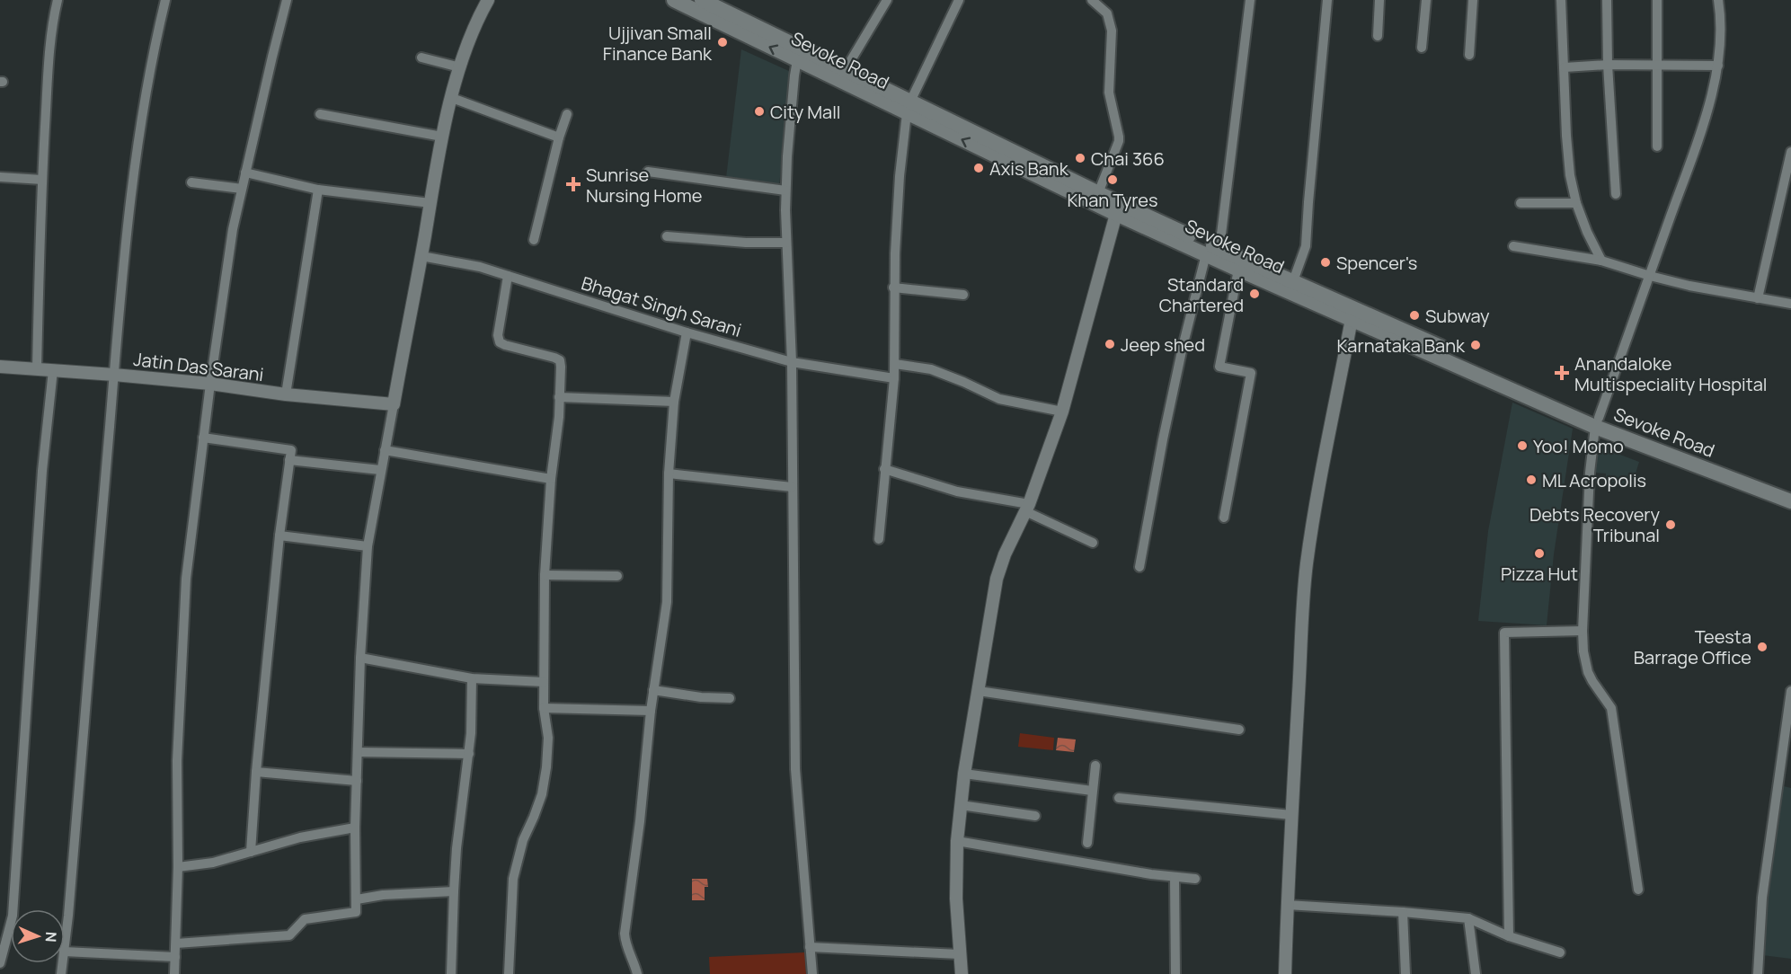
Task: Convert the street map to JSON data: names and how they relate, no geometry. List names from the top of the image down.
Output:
{
  "streets": {
    "main road": ["Sevoke Road"],
    "street": ["Bhagat Singh Sarani", "Jatin Das Sarani"]
  },
  "places": {
    "other": [
      "Ujjivan Small Finance Bank",
      "City Mall",
      "Chai 366",
      "Axis Bank",
      "Khan Tyres",
      "Spencer's",
      "Standard Chartered",
      "Subway",
      "Jeep shed",
      "Karnataka Bank",
      "Yoo! Momo",
      "ML Acropolis",
      "Debts Recovery Tribunal",
      "Pizza Hut",
      "Teesta Barrage Office"
    ],
    "health": ["Sunrise Nursing Home", "Anandaloke Multispeciality Hospital"]
  },
  "north": "right"
}
